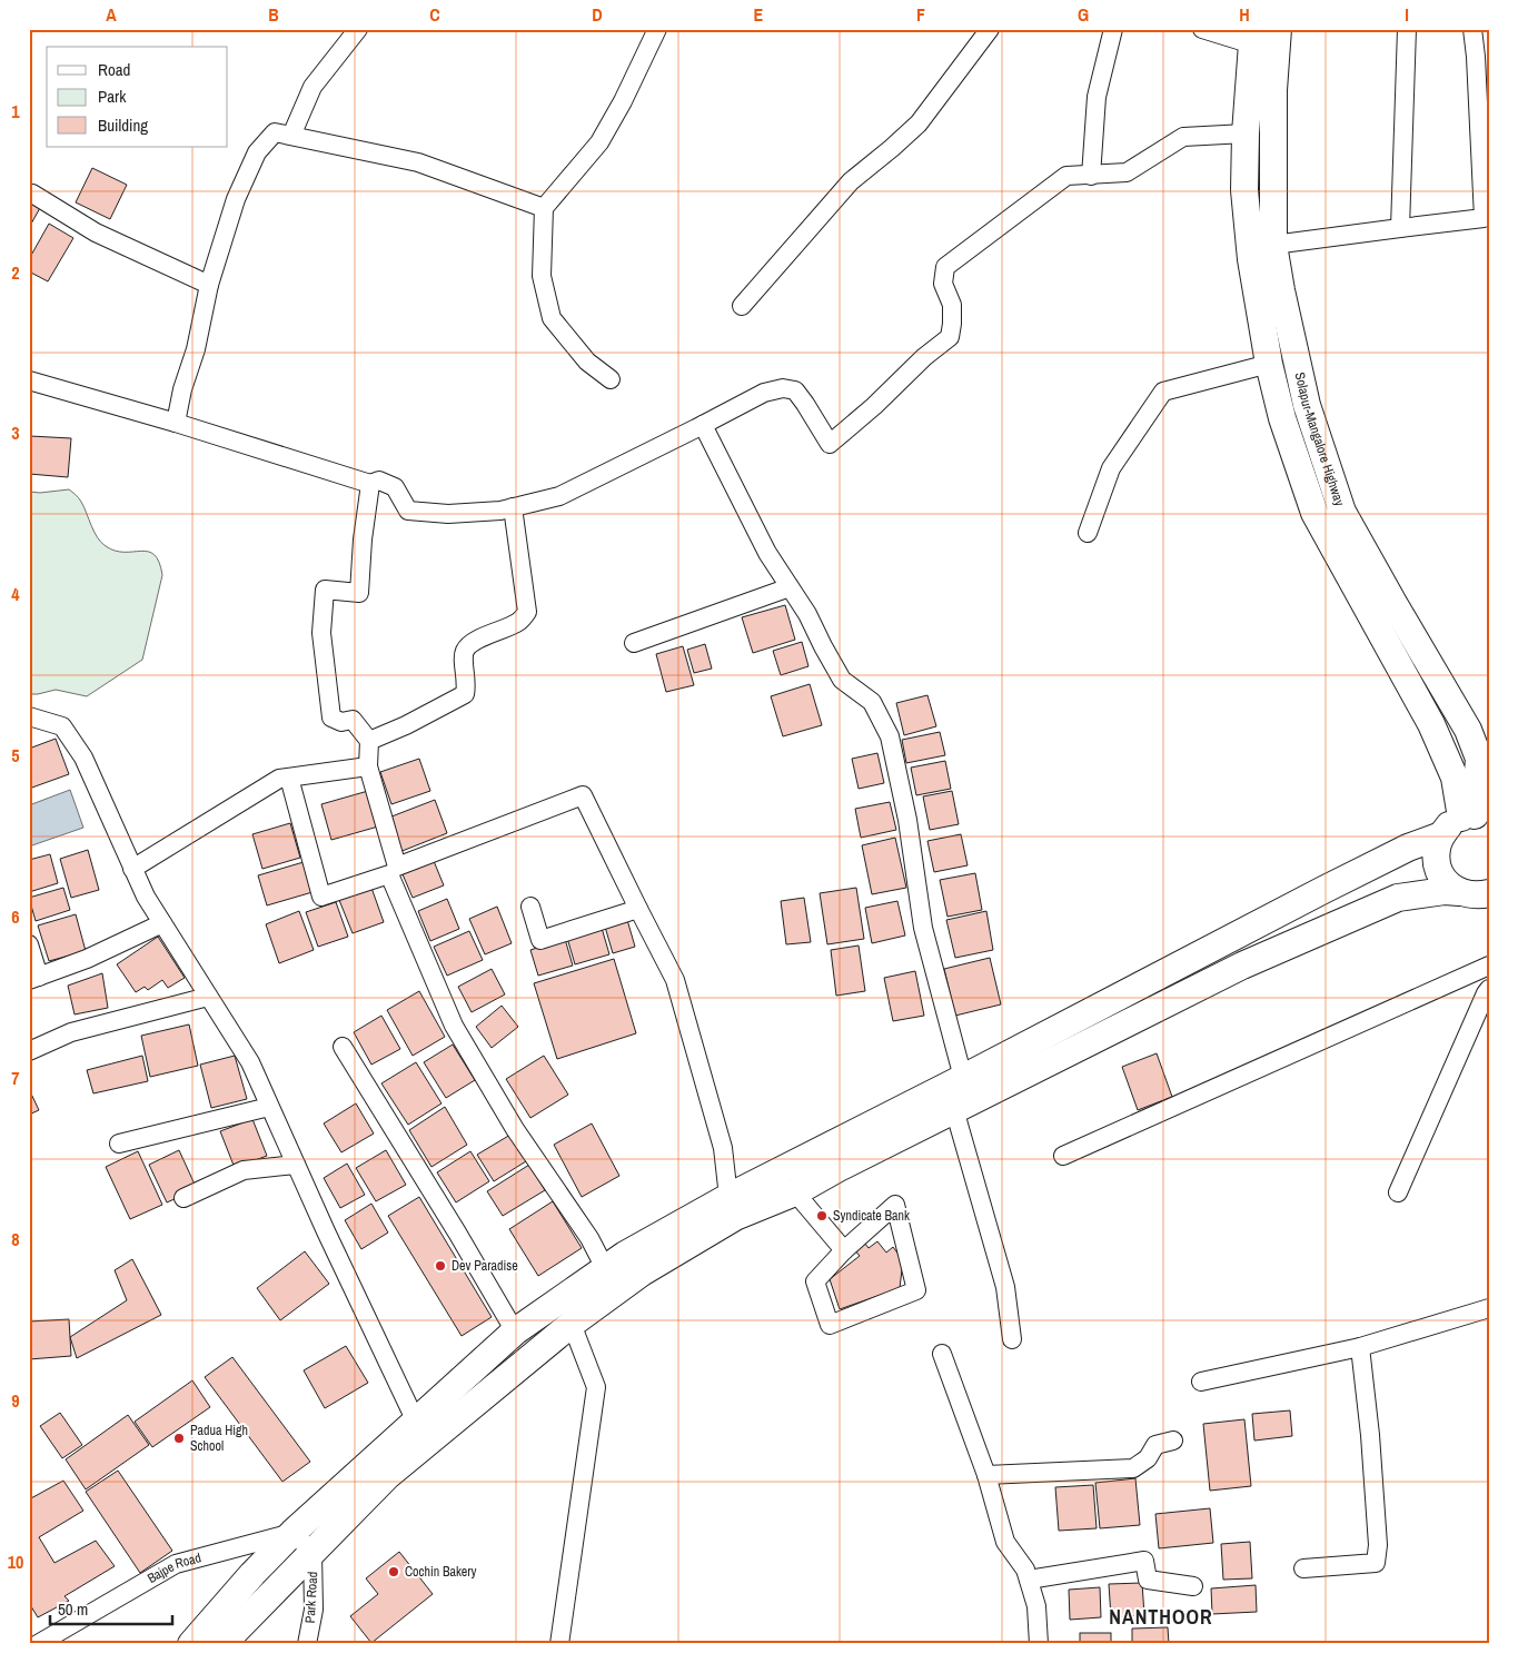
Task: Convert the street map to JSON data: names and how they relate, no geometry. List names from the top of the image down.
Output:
{
  "streets": {
    "highway": ["Solapur-Mangalore Highway"],
    "street": ["Bajpe Road", "Park Road"]
  },
  "districts": ["NANTHOOR"],
  "places": [
    "Syndicate Bank",
    "Dev Paradise",
    "Padua High School",
    "Cochin Bakery"
  ],
  "legend": ["Road", "Park", "Building"],
  "scale_bar": "50 m",
  "grid": {
    "columns": [
      "A",
      "B",
      "C",
      "D",
      "E",
      "F",
      "G",
      "H",
      "I"
    ],
    "rows": [
      "1",
      "2",
      "3",
      "4",
      "5",
      "6",
      "7",
      "8",
      "9",
      "10"
    ]
  }
}
